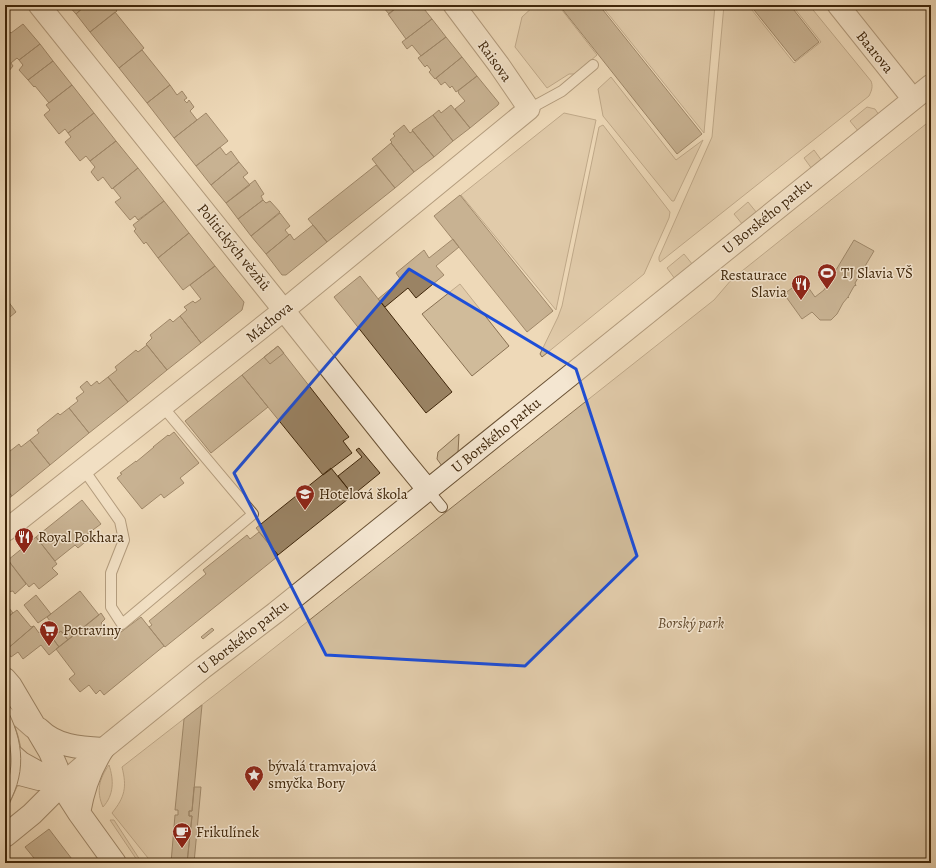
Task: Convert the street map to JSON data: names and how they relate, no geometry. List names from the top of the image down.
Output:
{
  "streets": {
    "street": [
      "Baarova",
      "Raisova",
      "U Borského parku",
      "Politických vězňů",
      "Máchova"
    ]
  },
  "crossings": [
    ["Baarova", "U Borského parku"],
    ["Raisova", "Máchova"],
    ["U Borského parku", "Politických vězňů"],
    ["Politických vězňů", "Máchova"]
  ],
  "parks": ["Borský park"],
  "places": {
    "sports": ["TJ Slavia VŠ"],
    "restaurant": ["Restaurace Slavia", "Royal Pokhara"],
    "school or university": ["Hotelová škola"],
    "supermarket": ["Potraviny"],
    "place": ["bývalá tramvajová smyčka Bory"],
    "cafe": ["Frikulínek"]
  }
}
